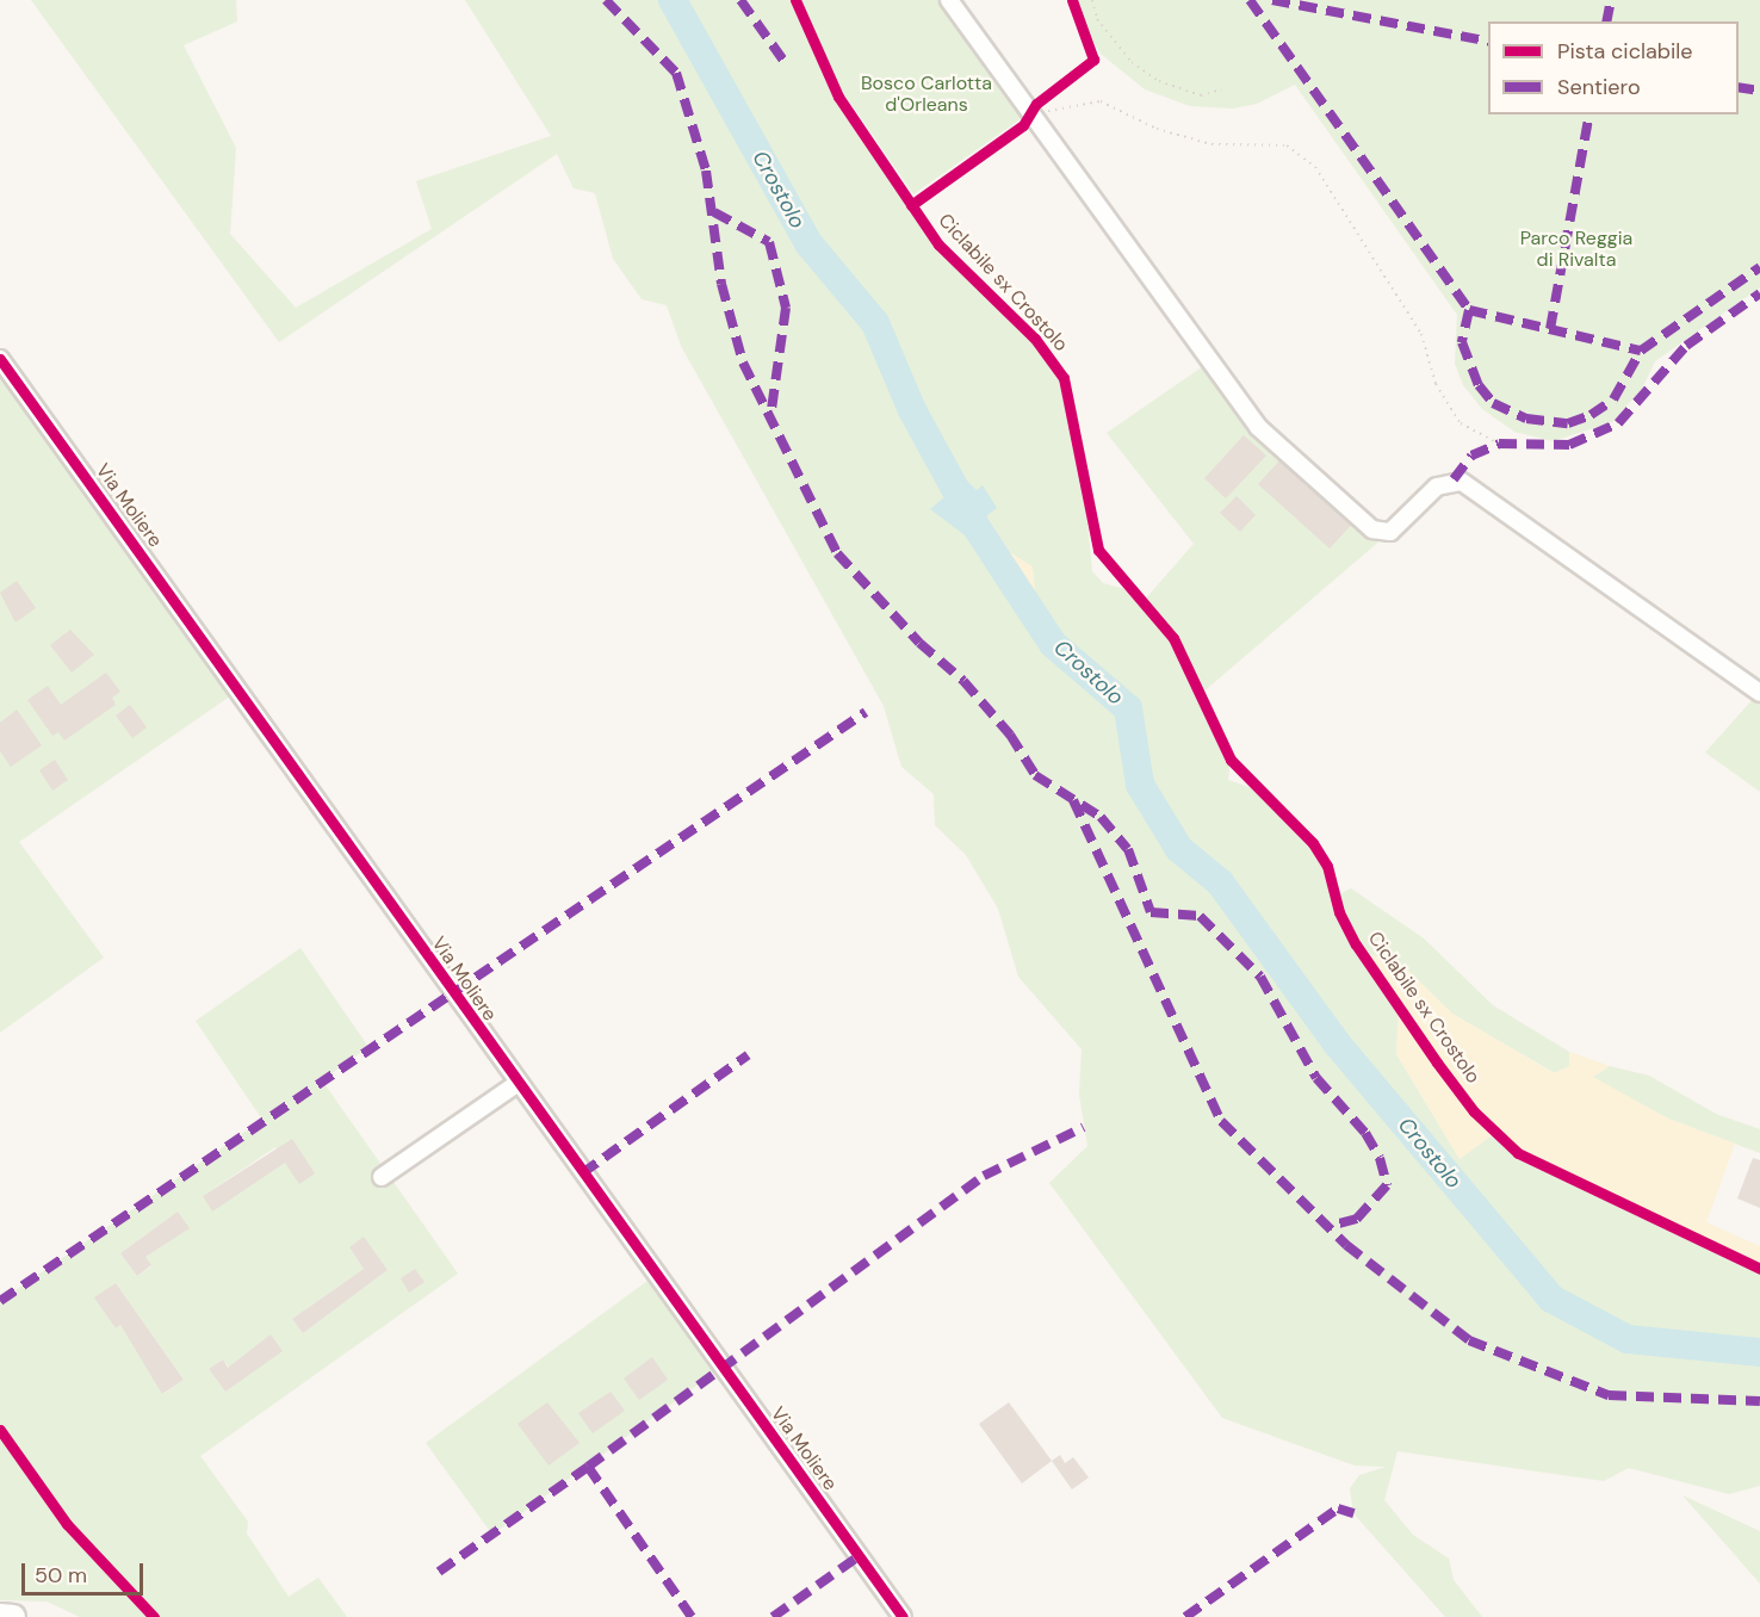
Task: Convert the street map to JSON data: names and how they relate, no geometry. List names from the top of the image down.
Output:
{
  "streets": {
    "street": ["Via Moliere"],
    "cycle path": ["Ciclabile sx Crostolo"]
  },
  "water": ["Crostolo"],
  "parks": ["Bosco Carlotta d'Orleans", "Parco Reggia di Rivalta"],
  "legend": ["Pista ciclabile", "Sentiero"],
  "scale_bar": "50 m"
}
